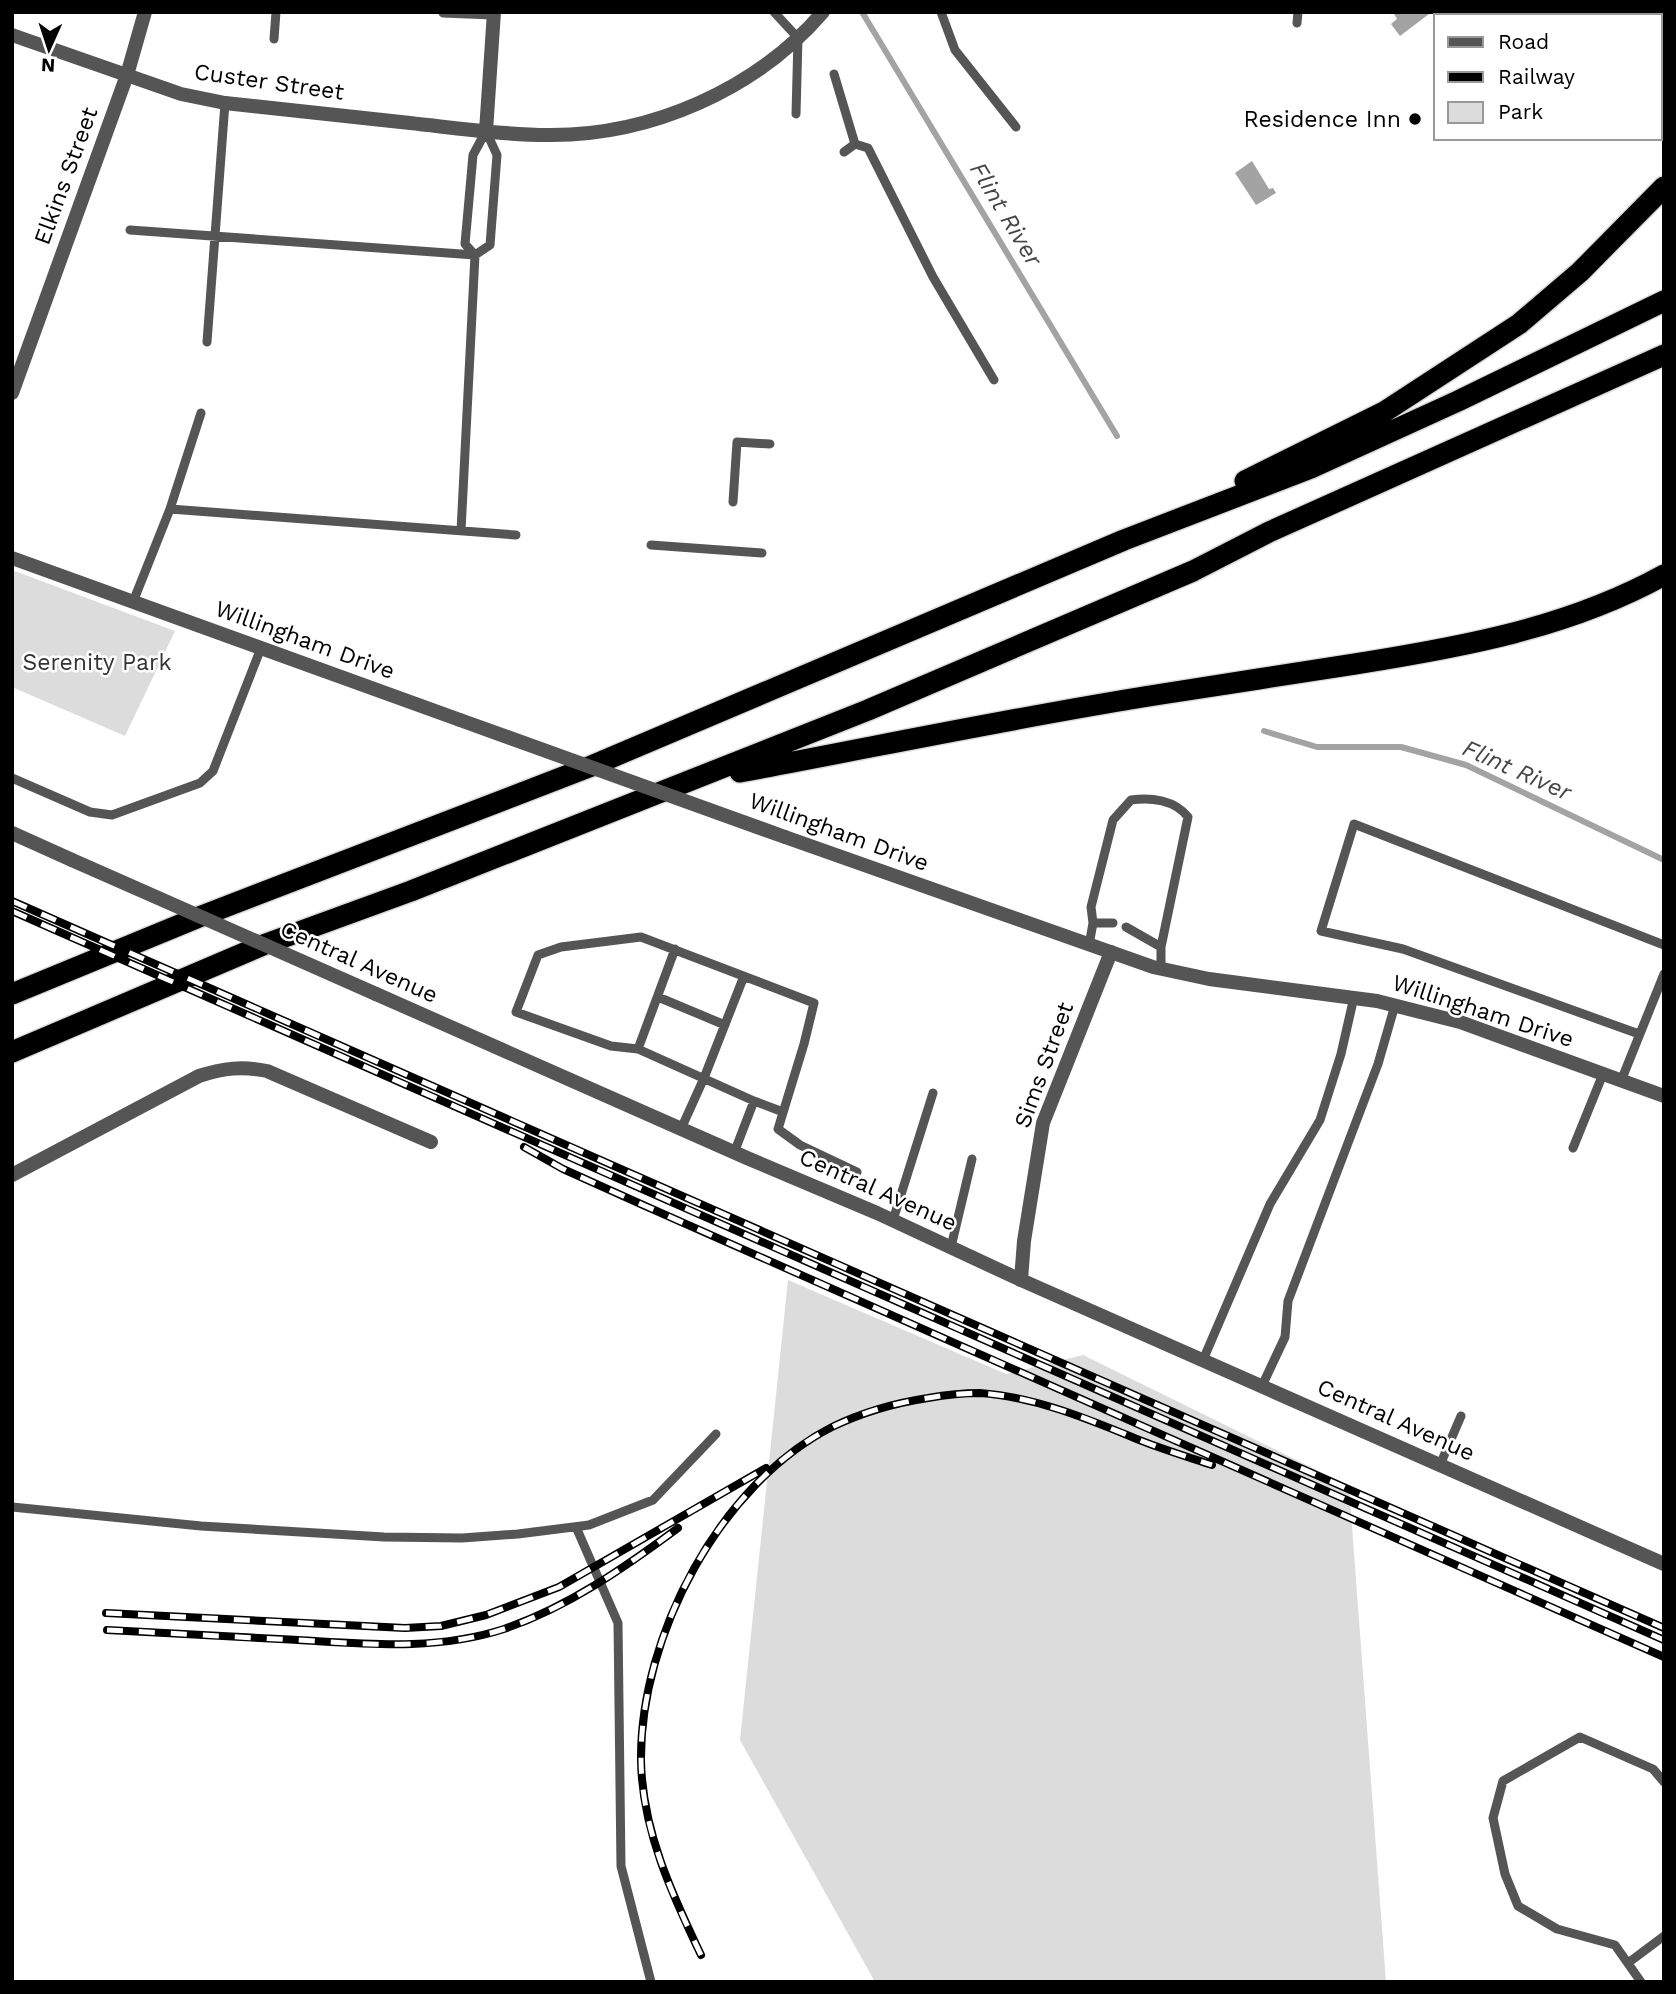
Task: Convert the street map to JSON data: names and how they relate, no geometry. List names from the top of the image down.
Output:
{
  "streets": {
    "street": [
      "Custer Street",
      "Elkins Street",
      "Willingham Drive",
      "Central Avenue",
      "Sims Street"
    ]
  },
  "crossings": [
    ["Custer Street", "Elkins Street"],
    ["Willingham Drive", "Sims Street"],
    ["Central Avenue", "Sims Street"]
  ],
  "water": ["Flint River"],
  "parks": ["Serenity Park"],
  "places": ["Residence Inn"],
  "legend": ["Road", "Railway", "Park"],
  "north": "bottom"
}
